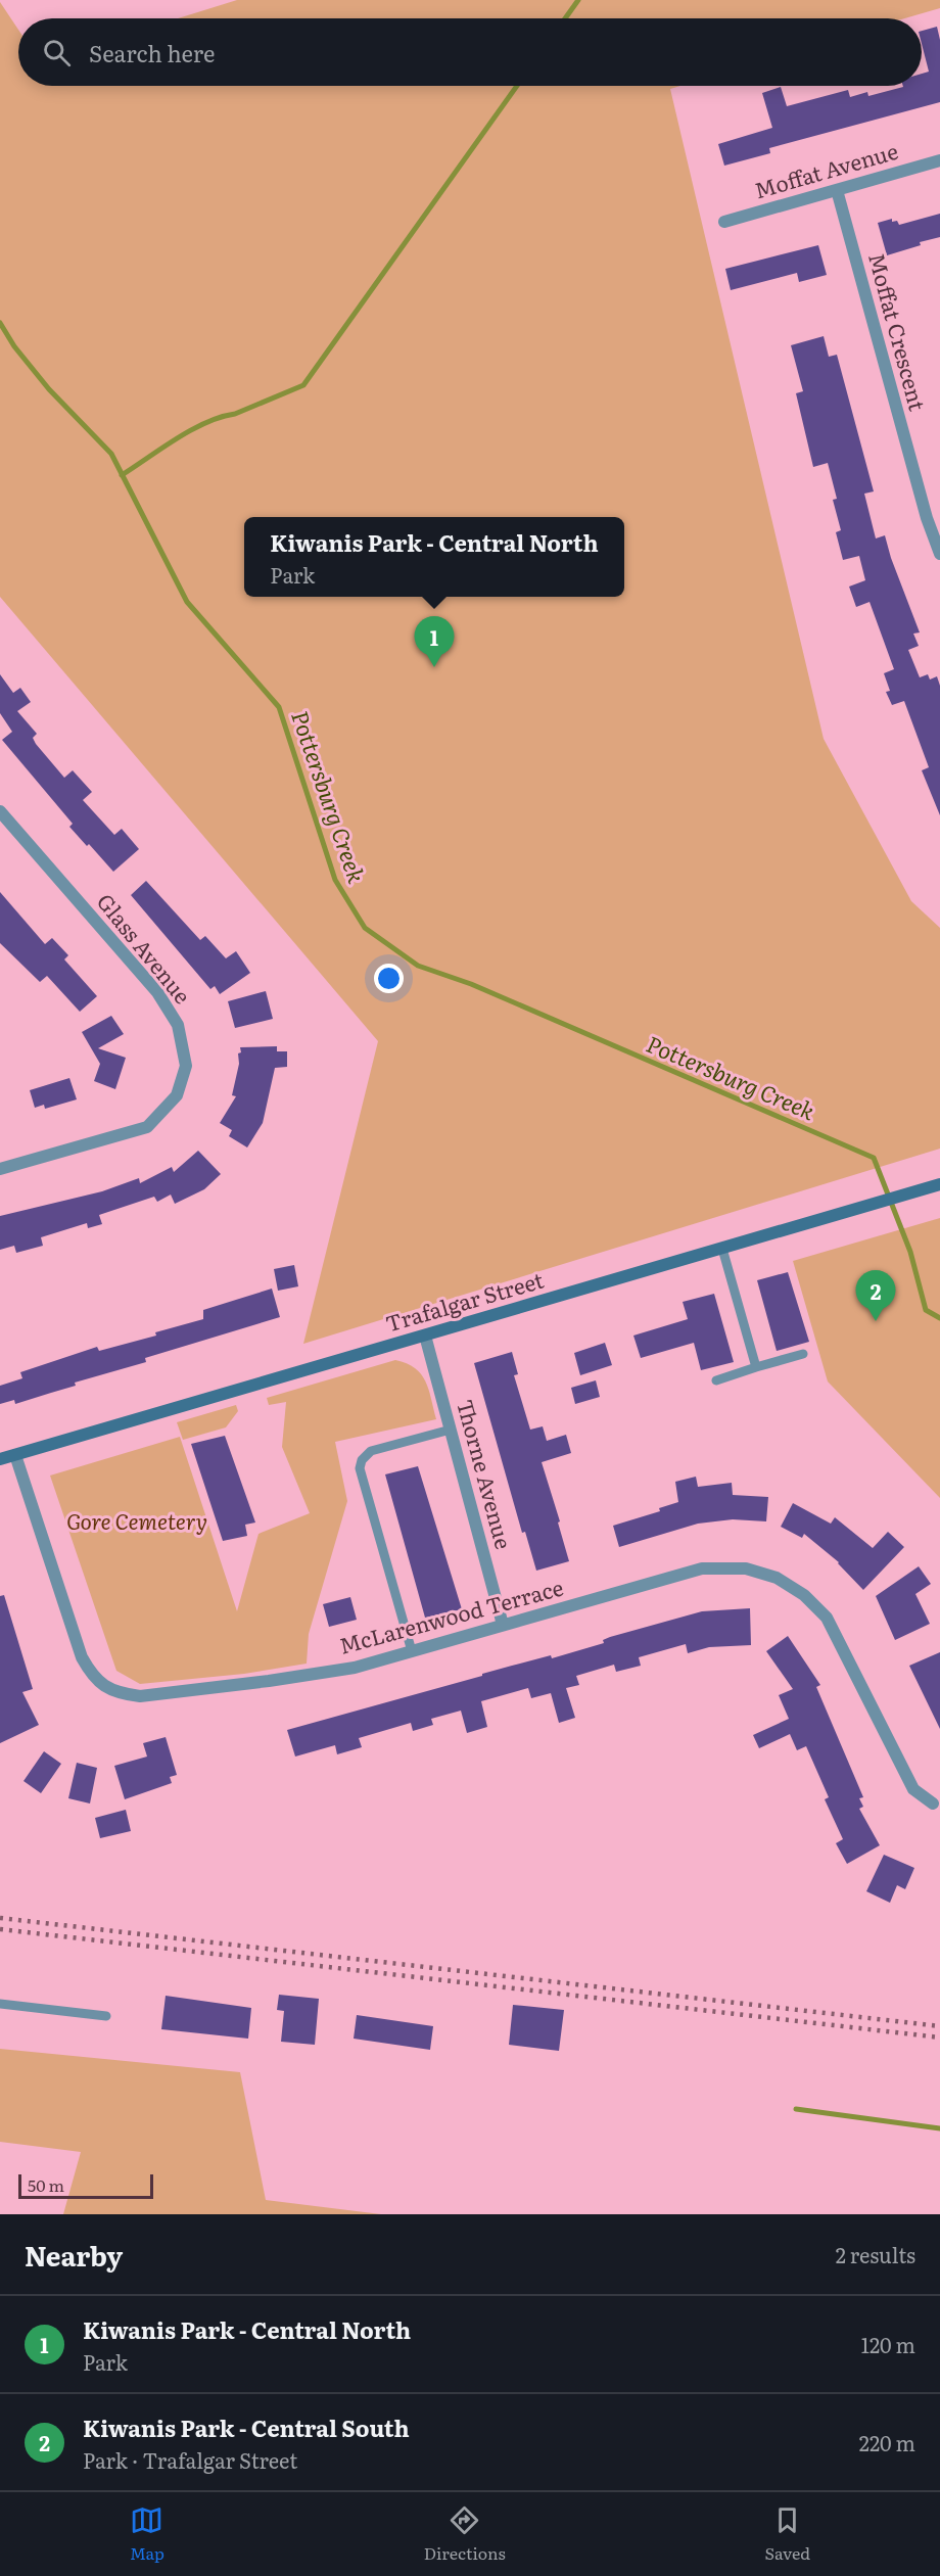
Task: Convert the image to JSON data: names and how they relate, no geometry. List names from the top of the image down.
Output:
{
  "streets": {
    "main road": ["Trafalgar Street"],
    "street": [
      "Moffat Avenue",
      "Moffat Crescent",
      "Glass Avenue",
      "Thorne Avenue",
      "McLarenwood Terrace"
    ]
  },
  "crossings": [
    ["Moffat Avenue", "Moffat Crescent"],
    ["Trafalgar Street", "Thorne Avenue"],
    ["Trafalgar Street", "McLarenwood Terrace"],
    ["Thorne Avenue", "McLarenwood Terrace"]
  ],
  "water": ["Pottersburg Creek"],
  "parks": ["Gore Cemetery"],
  "scale_bar": "50 m",
  "page": {
    "search": "Search here",
    "popup": ["Kiwanis Park - Central North", "Park"],
    "pins": ["1", "2"],
    "scale": "50 m",
    "heading": ["Nearby", "2 results"],
    "list": [
      {
        "mark": "1",
        "name": "Kiwanis Park - Central North",
        "note": "Park",
        "value": "120 m"
      },
      {
        "mark": "2",
        "name": "Kiwanis Park - Central South",
        "note": "Park · Trafalgar Street",
        "value": "220 m"
      }
    ],
    "nav": ["Map", "Directions", "Saved"]
  }
}
